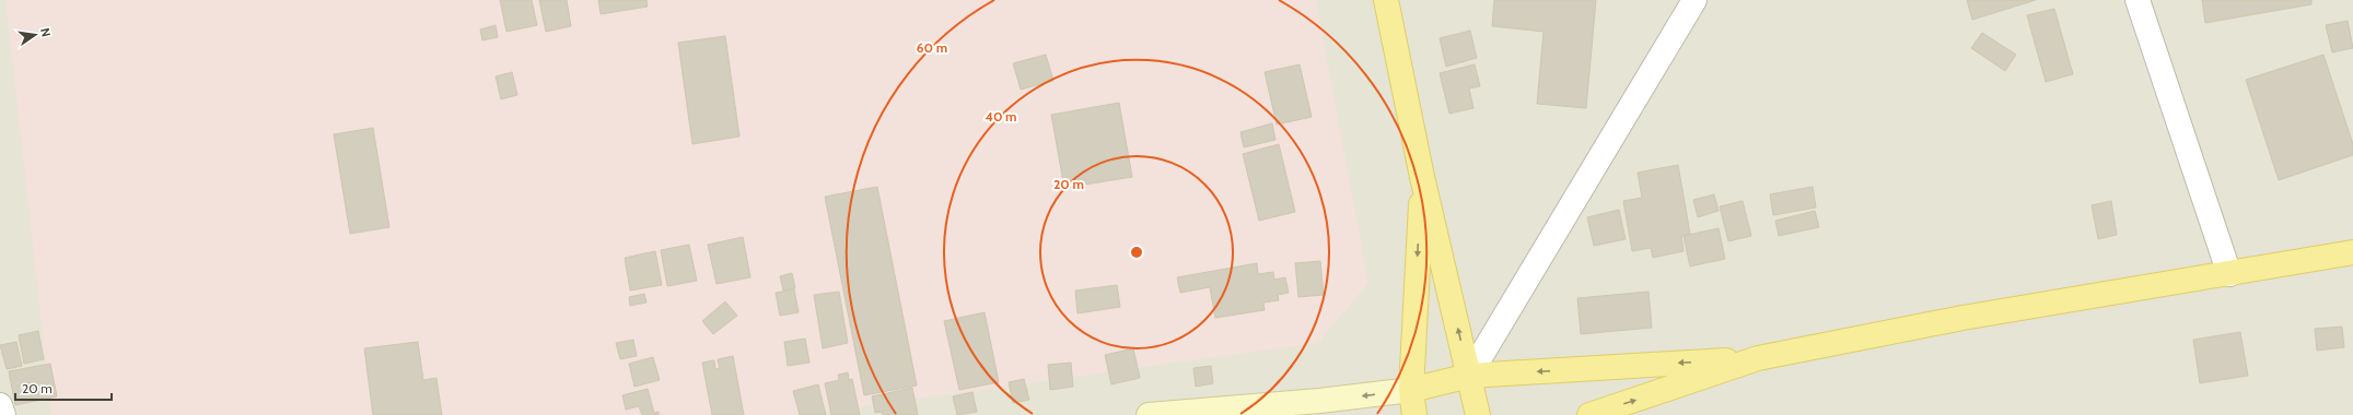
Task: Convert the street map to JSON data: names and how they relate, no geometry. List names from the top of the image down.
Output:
{
  "scale_bar": "20 m",
  "north": "right",
  "rings": ["60 m", "40 m", "20 m"]
}
